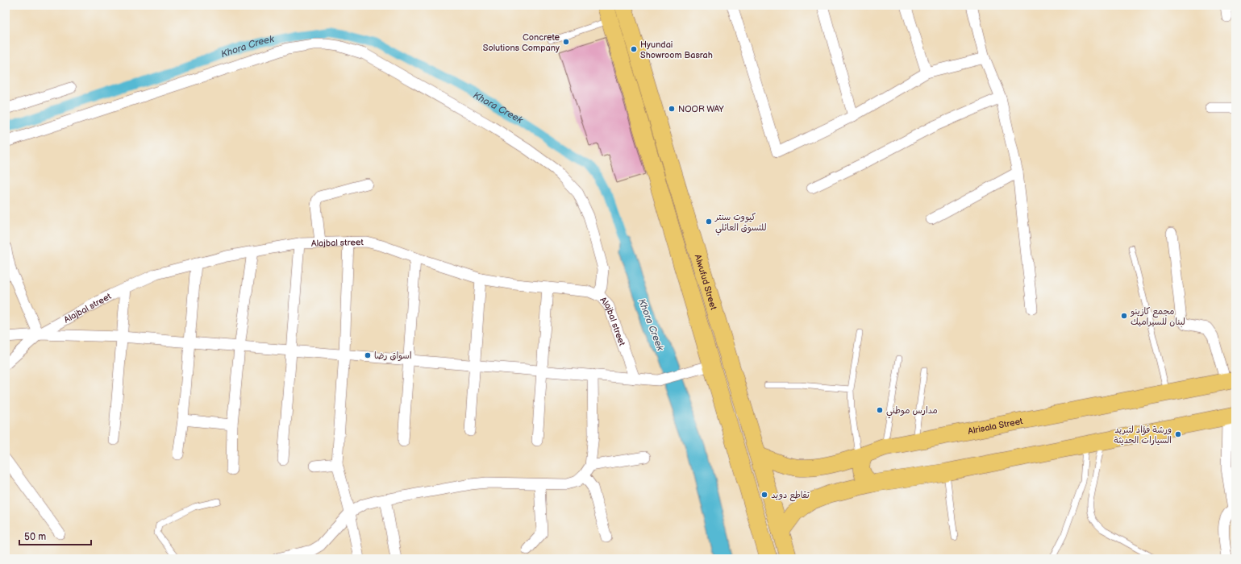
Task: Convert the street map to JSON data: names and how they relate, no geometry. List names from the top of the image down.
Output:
{
  "streets": {
    "main road": ["Alwufud Street", "Alrisala Street"],
    "street": ["Alajbal street"]
  },
  "crossings": [
    ["Alwufud Street", "Alrisala Street"]
  ],
  "water": ["Khora Creek"],
  "places": [
    "Concrete Solutions Company",
    "Hyundai Showroom Basrah",
    "NOOR WAY",
    "كيووت سنتر للتسوق العائلي",
    "مجمع كازينو لبنان للسيراميك",
    "اسواق رضا",
    "مدارس موطني",
    "ورشة فؤاد لتبريد السيارات الحديثة",
    "تقاطع دويد"
  ],
  "scale_bar": "50 m"
}
